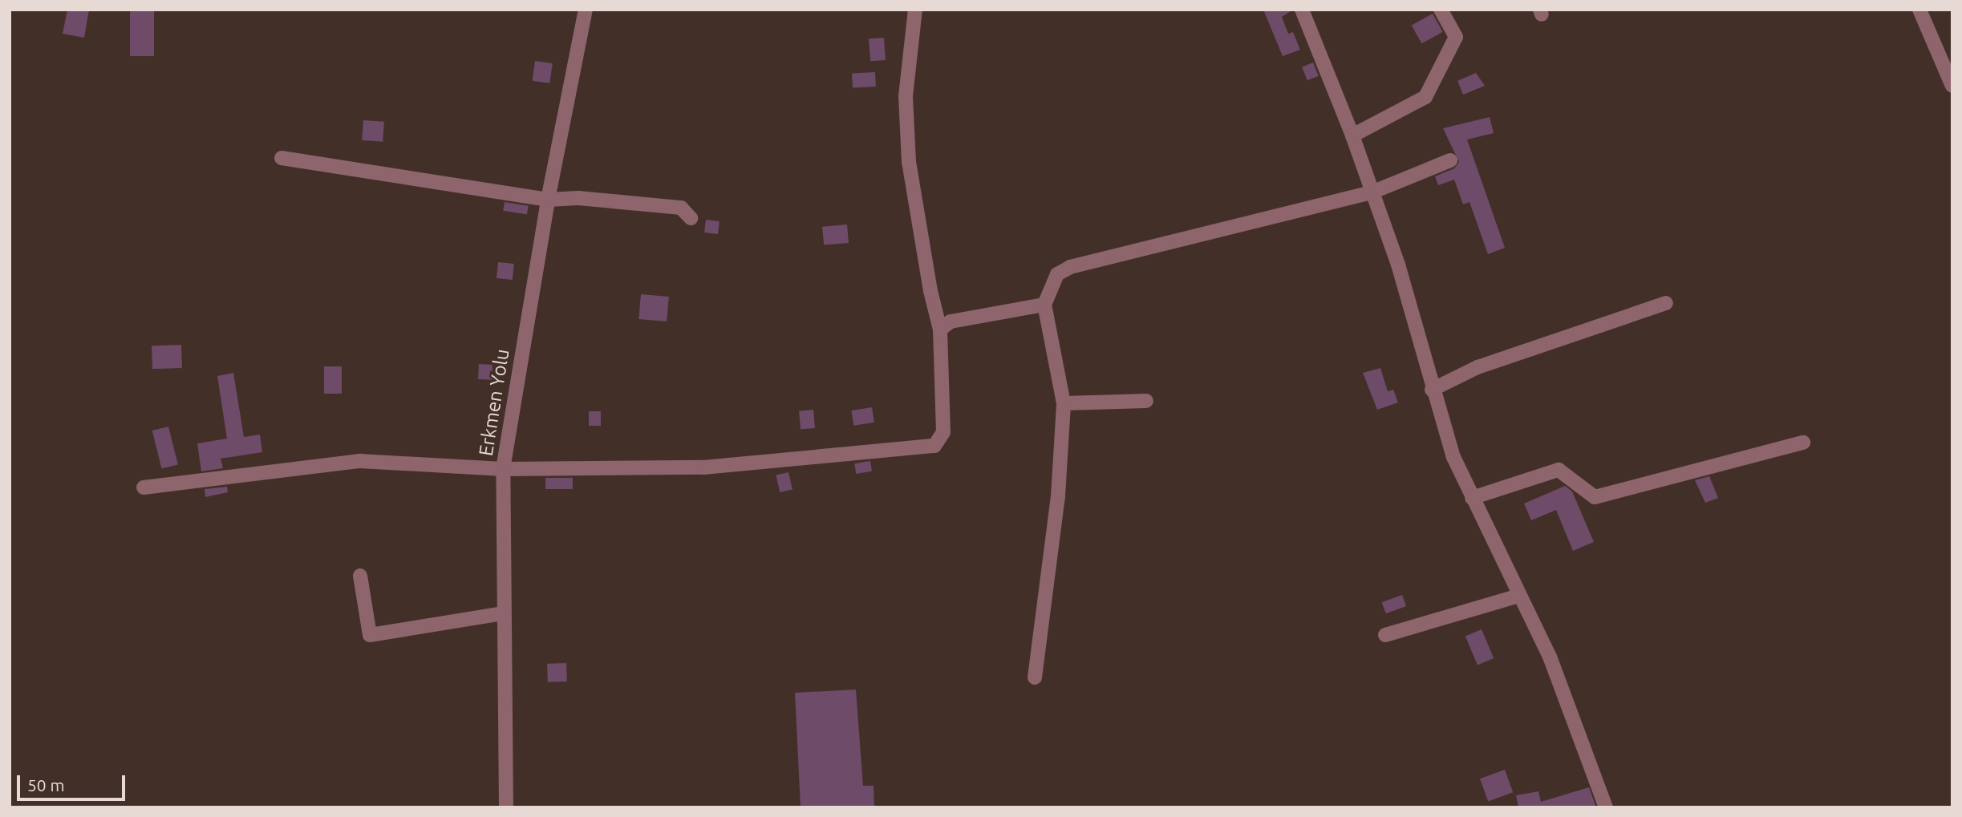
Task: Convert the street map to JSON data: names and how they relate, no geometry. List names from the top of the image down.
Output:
{
  "streets": {
    "street": ["Erkmen Yolu"]
  },
  "scale_bar": "50 m"
}
